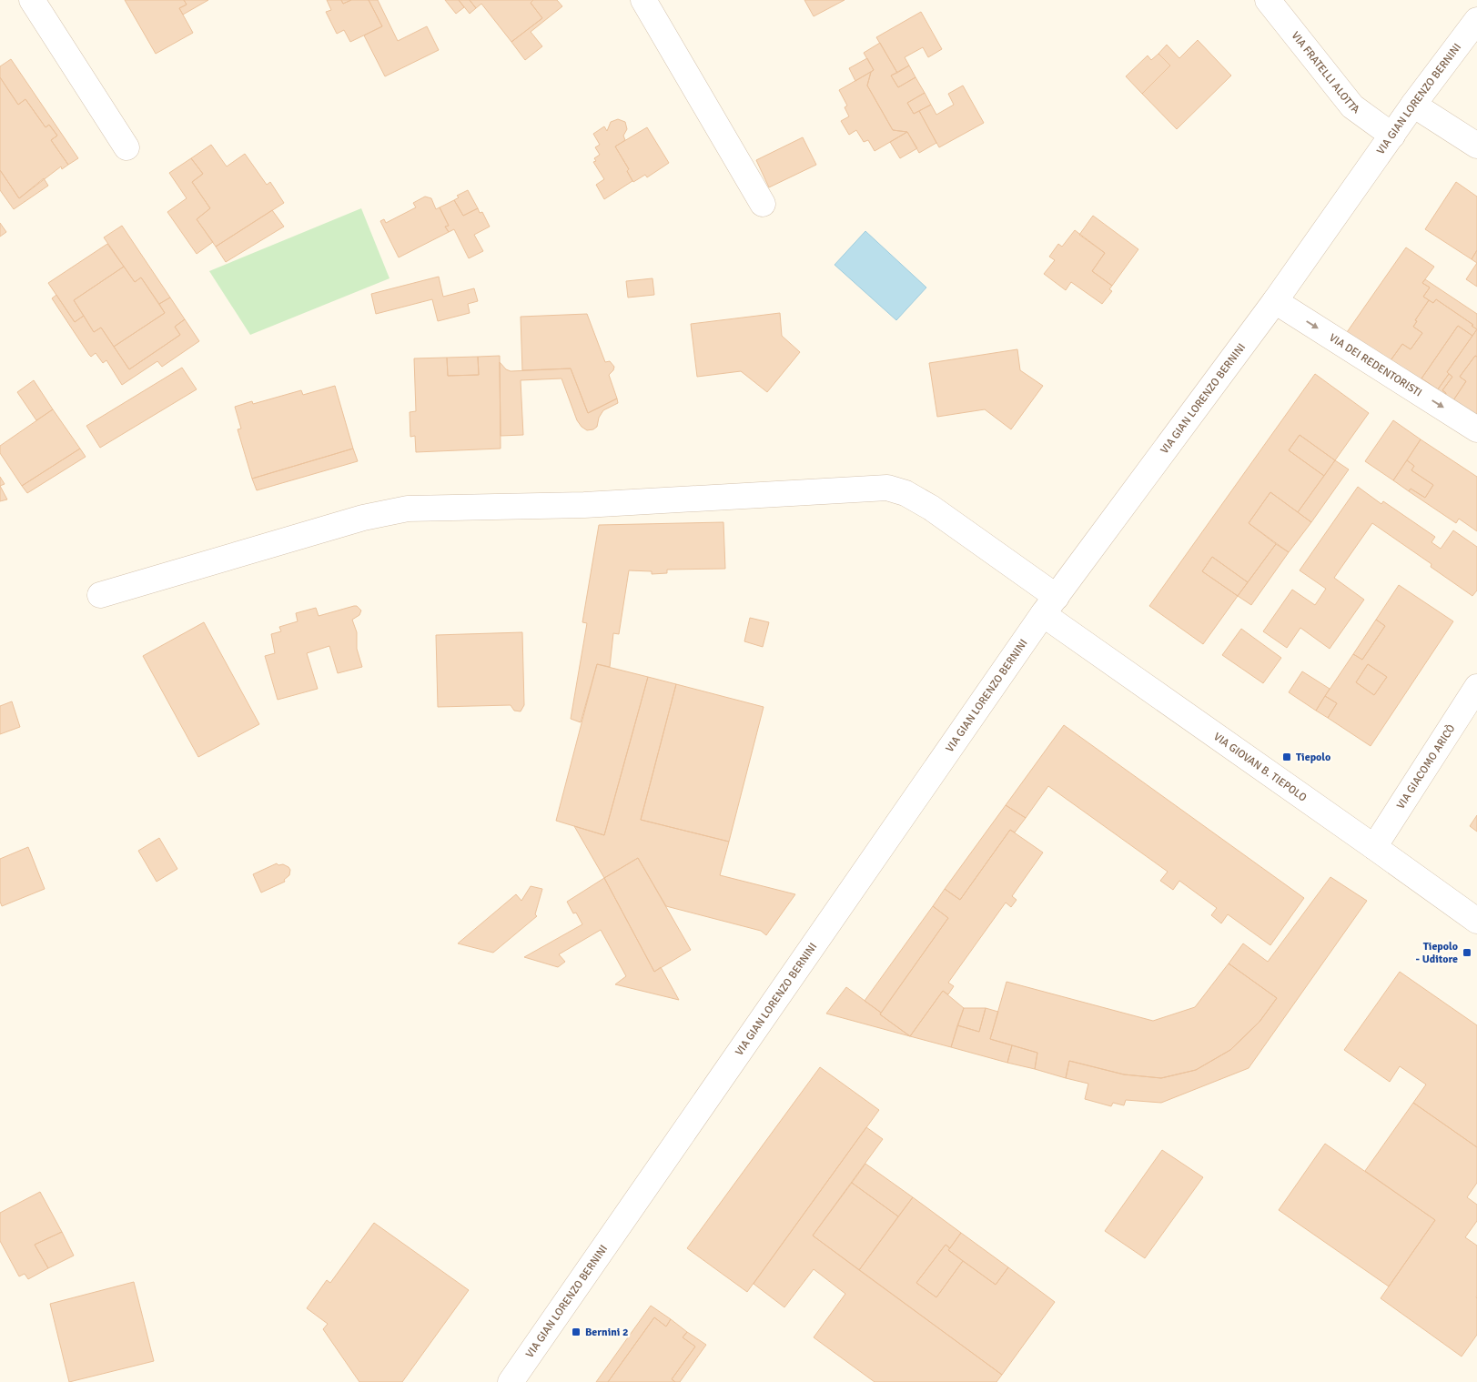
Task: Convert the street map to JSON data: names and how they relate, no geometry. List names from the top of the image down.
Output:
{
  "streets": {
    "street": [
      "VIA FRATELLI ALOTTA",
      "VIA GIAN LORENZO BERNINI",
      "VIA DEI REDENTORISTI",
      "VIA GIOVAN B. TIEPOLO",
      "VIA GIACOMO ARICÒ"
    ]
  },
  "crossings": [
    ["VIA FRATELLI ALOTTA", "VIA GIAN LORENZO BERNINI"],
    ["VIA GIAN LORENZO BERNINI", "VIA DEI REDENTORISTI"],
    ["VIA GIAN LORENZO BERNINI", "VIA GIOVAN B. TIEPOLO"],
    ["VIA GIOVAN B. TIEPOLO", "VIA GIACOMO ARICÒ"]
  ],
  "one_way": ["VIA DEI REDENTORISTI"],
  "places": {
    "transit": ["Tiepolo", "Tiepolo - Uditore", "Bernini 2"]
  }
}
